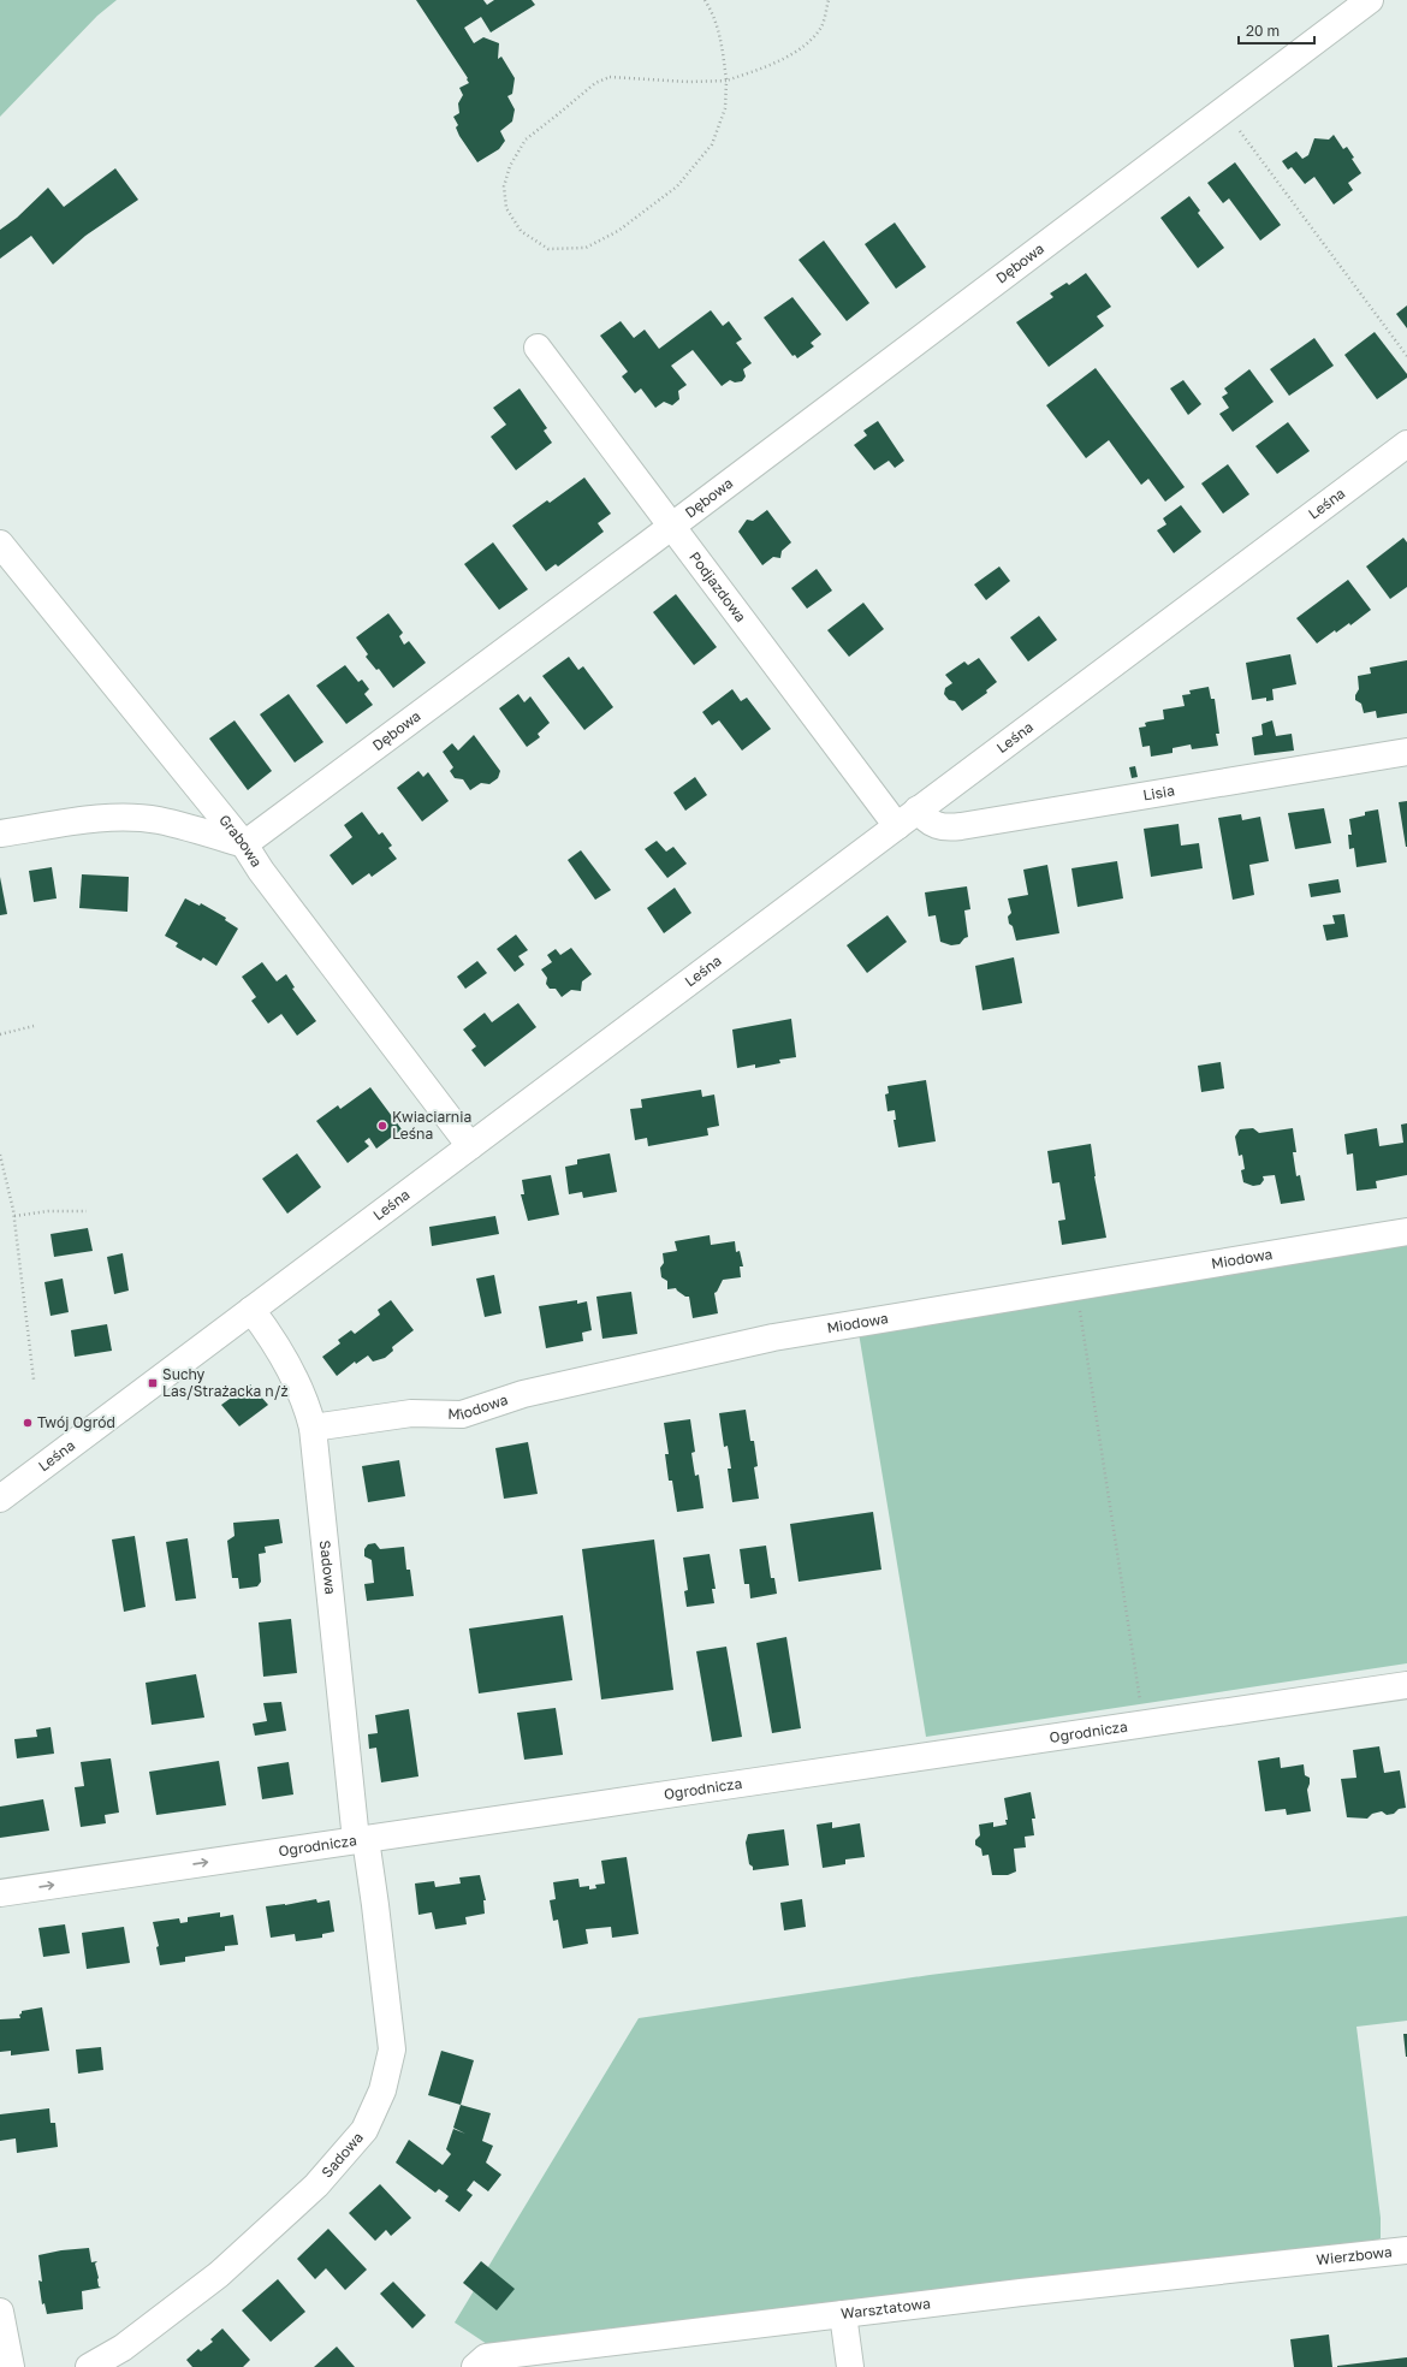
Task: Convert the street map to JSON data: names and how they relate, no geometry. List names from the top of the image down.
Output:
{
  "streets": {
    "street": [
      "Dębowa",
      "Leśna",
      "Podjazdowa",
      "Lisia",
      "Grabowa",
      "Miodowa",
      "Sadowa",
      "Ogrodnicza",
      "Wierzbowa",
      "Warsztatowa"
    ]
  },
  "crossings": [
    ["Dębowa", "Podjazdowa"],
    ["Dębowa", "Grabowa"],
    ["Leśna", "Podjazdowa"],
    ["Leśna", "Lisia"],
    ["Leśna", "Grabowa"],
    ["Leśna", "Sadowa"],
    ["Miodowa", "Sadowa"],
    ["Sadowa", "Ogrodnicza"],
    ["Wierzbowa", "Warsztatowa"]
  ],
  "places": {
    "other": ["Kwiaciarnia Leśna", "Twój Ogród"],
    "transit": ["Suchy Las/Strażacka n/ż"]
  },
  "scale_bar": "20 m"
}
